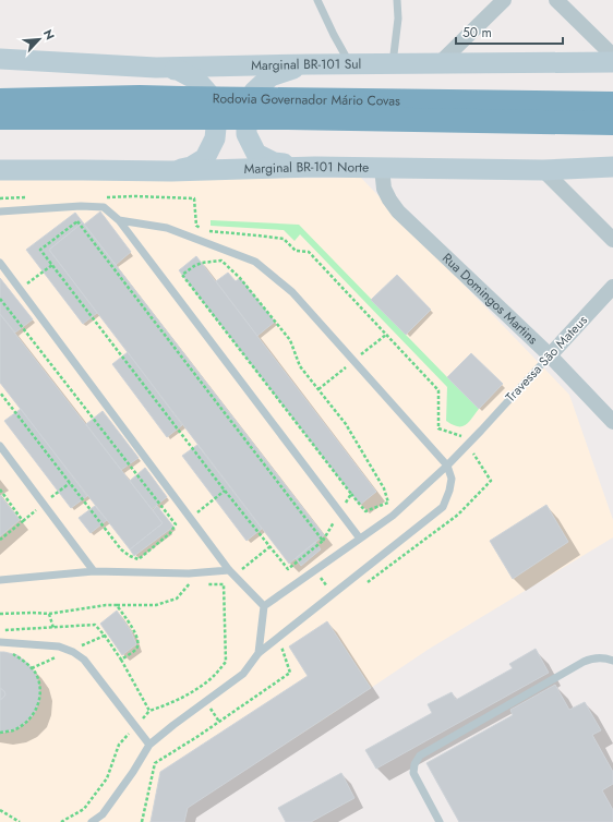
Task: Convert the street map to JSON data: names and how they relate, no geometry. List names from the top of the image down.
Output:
{
  "streets": {
    "highway": ["Rodovia Governador Mário Covas"],
    "main road": ["Marginal BR-101 Sul", "Marginal BR-101 Norte"],
    "street": ["Rua Domingos Martins", "Travessa São Mateus"]
  },
  "crossings": [
    ["Marginal BR-101 Norte", "Rua Domingos Martins"],
    ["Rua Domingos Martins", "Travessa São Mateus"]
  ],
  "scale_bar": "50 m",
  "north": "top right"
}
